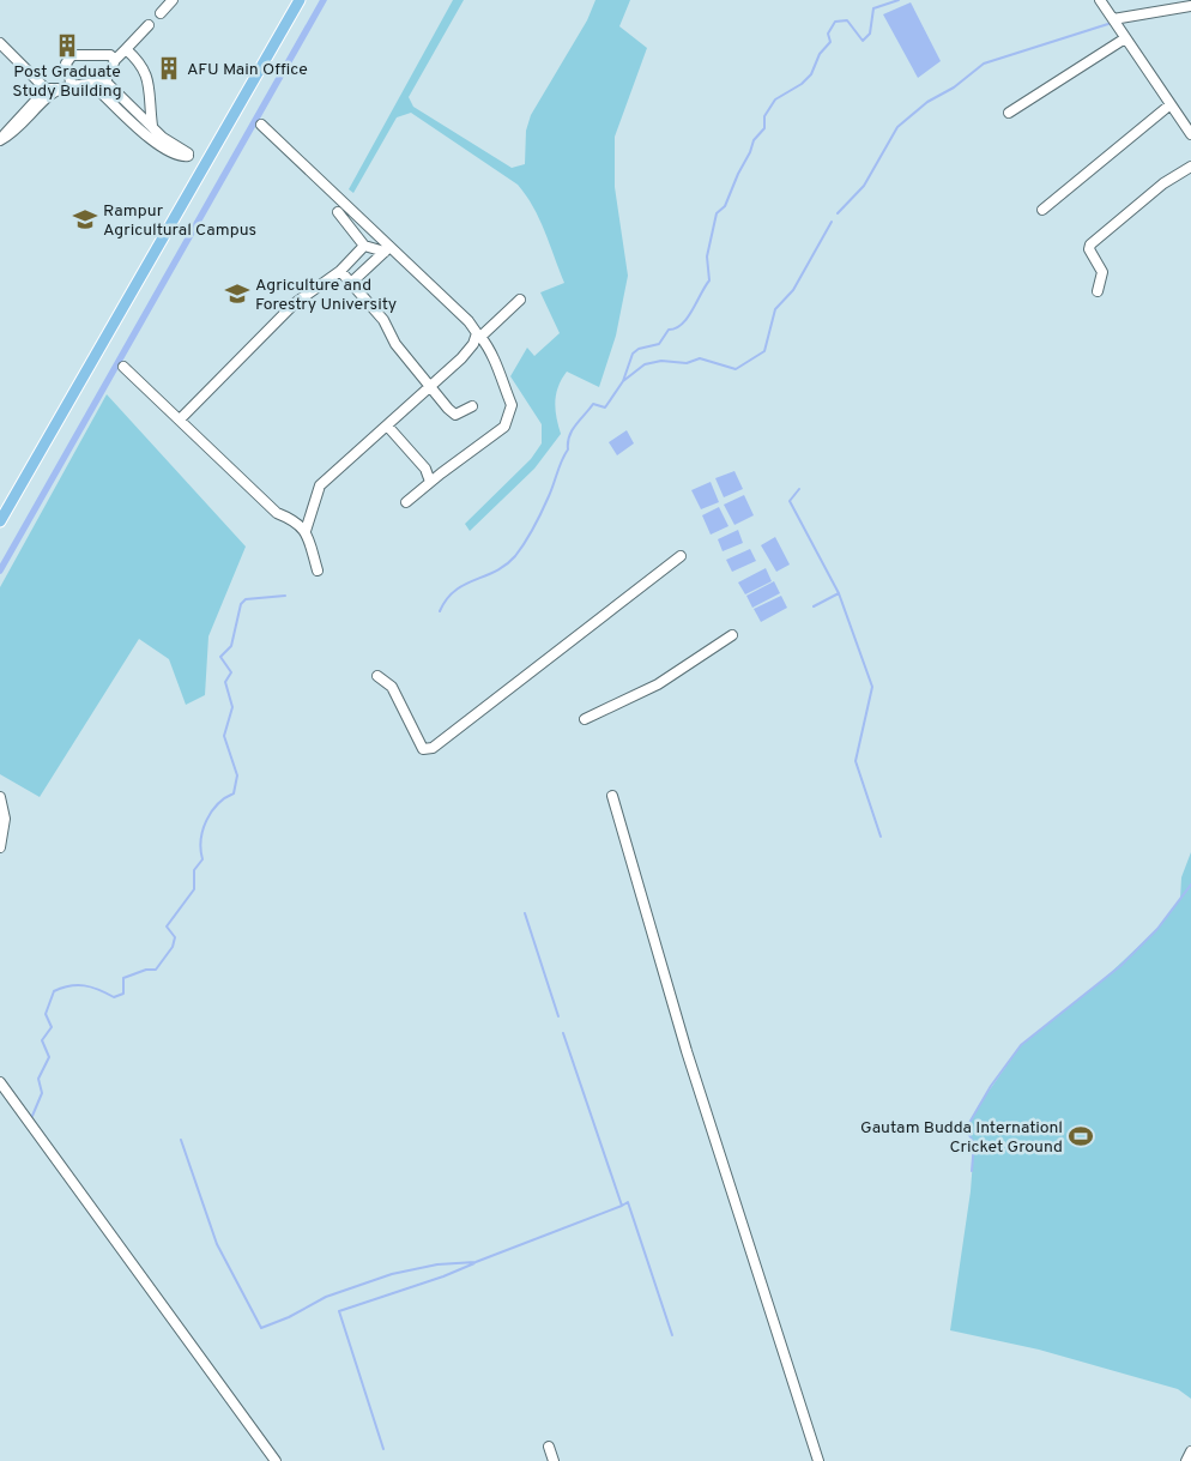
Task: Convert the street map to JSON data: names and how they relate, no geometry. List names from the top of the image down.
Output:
{
  "places": {
    "building": ["Post Graduate Study Building", "AFU Main Office"],
    "school or university": ["Rampur Agricultural Campus", "Agriculture and Forestry University"],
    "sports": ["Gautam Budda Internationl Cricket Ground"]
  }
}
